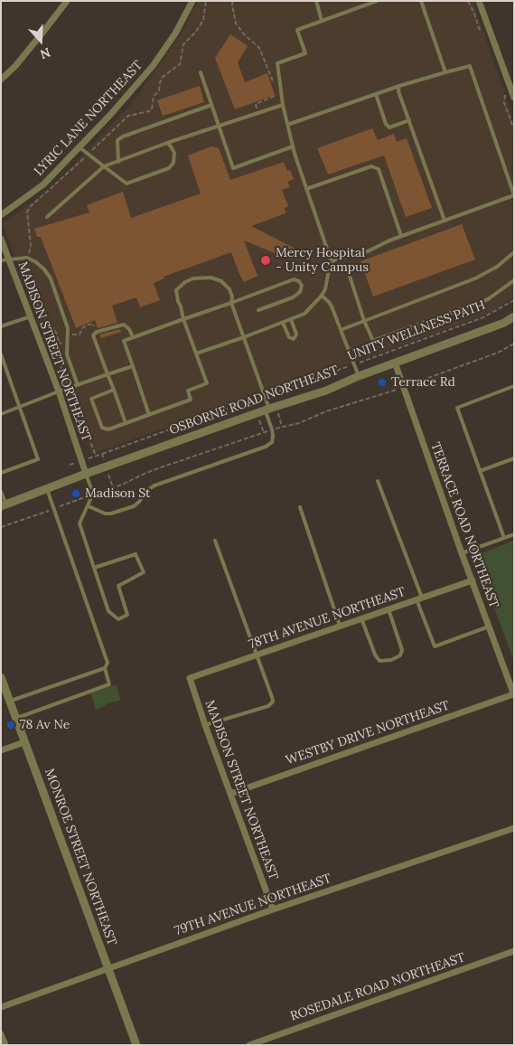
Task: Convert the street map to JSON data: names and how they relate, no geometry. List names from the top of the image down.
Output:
{
  "streets": {
    "street": [
      "LYRIC LANE NORTHEAST",
      "MADISON STREET NORTHEAST",
      "OSBORNE ROAD NORTHEAST",
      "TERRACE ROAD NORTHEAST",
      "78TH AVENUE NORTHEAST",
      "WESTBY DRIVE NORTHEAST",
      "MONROE STREET NORTHEAST",
      "79TH AVENUE NORTHEAST",
      "ROSEDALE ROAD NORTHEAST"
    ],
    "path": ["UNITY WELLNESS PATH"]
  },
  "crossings": [
    ["MADISON STREET NORTHEAST", "OSBORNE ROAD NORTHEAST"],
    ["MADISON STREET NORTHEAST", "78TH AVENUE NORTHEAST"],
    ["MADISON STREET NORTHEAST", "WESTBY DRIVE NORTHEAST"],
    ["MADISON STREET NORTHEAST", "79TH AVENUE NORTHEAST"],
    ["OSBORNE ROAD NORTHEAST", "TERRACE ROAD NORTHEAST"],
    ["TERRACE ROAD NORTHEAST", "78TH AVENUE NORTHEAST"],
    ["TERRACE ROAD NORTHEAST", "WESTBY DRIVE NORTHEAST"],
    ["MONROE STREET NORTHEAST", "79TH AVENUE NORTHEAST"]
  ],
  "places": [
    "Mercy Hospital - Unity Campus",
    "Terrace Rd",
    "Madison St",
    "78 Av Ne"
  ],
  "north": "bottom"
}
